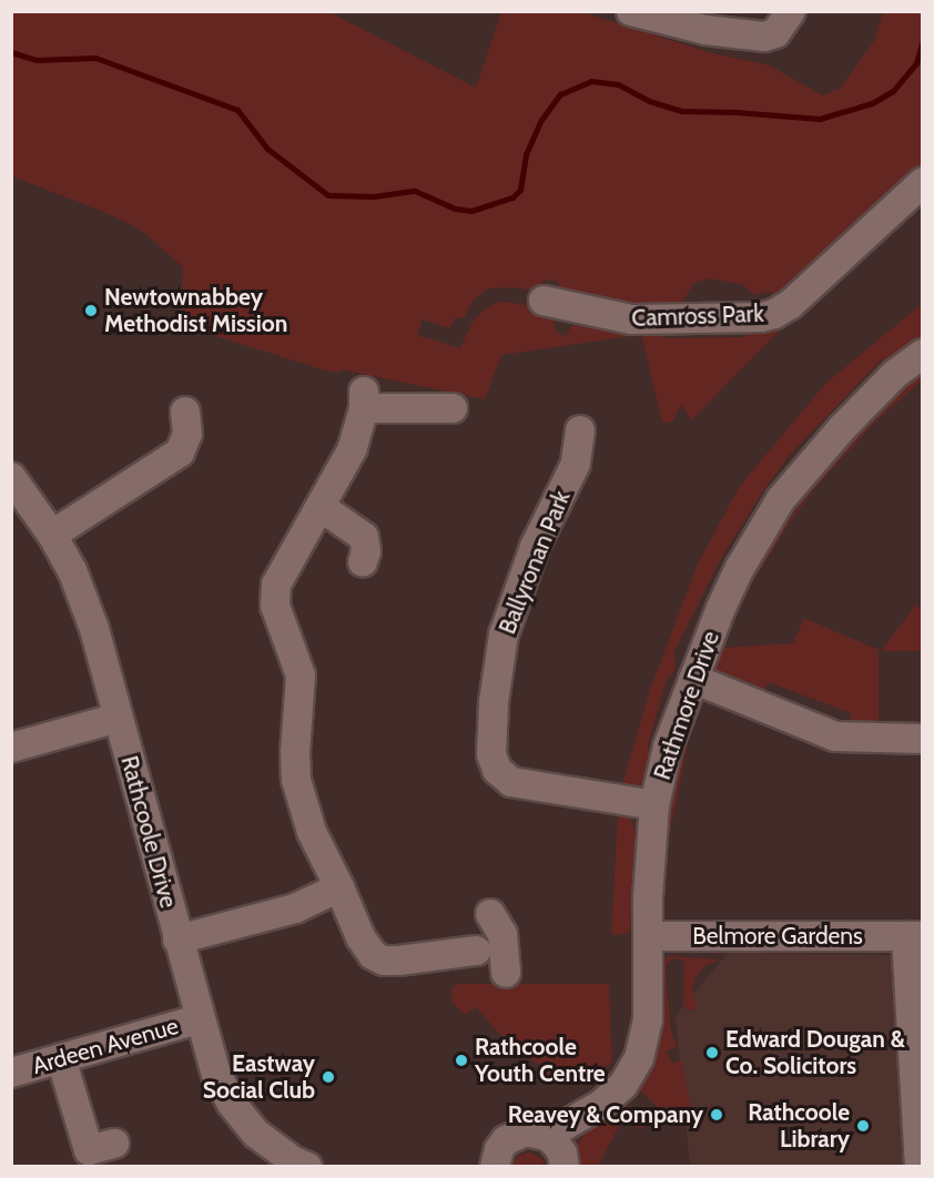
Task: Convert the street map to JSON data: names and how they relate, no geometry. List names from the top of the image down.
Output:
{
  "streets": {
    "street": [
      "Camross Park",
      "Ballyronan Park",
      "Rathmore Drive",
      "Rathcoole Drive",
      "Belmore Gardens",
      "Ardeen Avenue"
    ]
  },
  "crossings": [
    ["Ballyronan Park", "Rathmore Drive"],
    ["Rathmore Drive", "Belmore Gardens"],
    ["Rathcoole Drive", "Ardeen Avenue"]
  ],
  "places": [
    "Newtownabbey Methodist Mission",
    "Edward Dougan & Co. Solicitors",
    "Rathcoole Youth Centre",
    "Eastway Social Club",
    "Reavey & Company",
    "Rathcoole Library"
  ]
}
